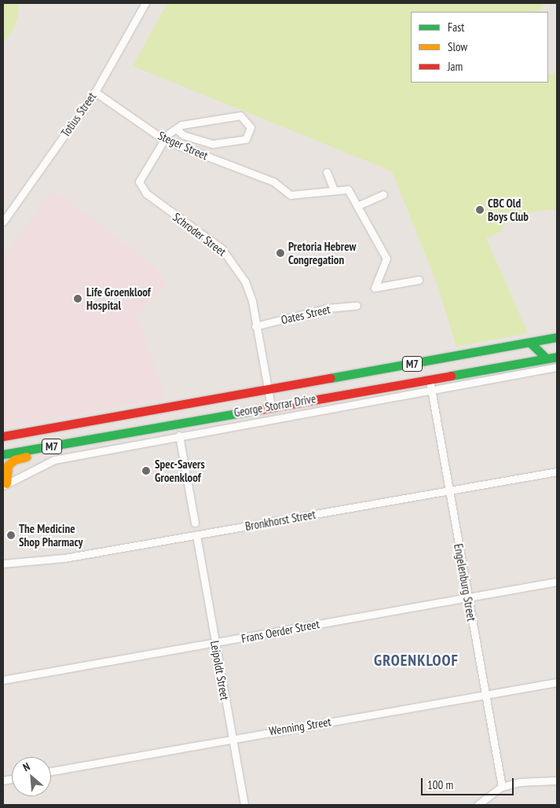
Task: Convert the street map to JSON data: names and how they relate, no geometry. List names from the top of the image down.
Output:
{
  "streets": {
    "main road": ["M7", "George Storrar Drive"],
    "street": [
      "Totius Street",
      "Steger Street",
      "Schroder Street",
      "Oates Street",
      "Bronkhorst Street",
      "Engelenburg Street",
      "Frans Oerder Street",
      "Leipoldt Street",
      "Wenning Street"
    ]
  },
  "crossings": [
    ["Totius Street", "Steger Street"],
    ["Steger Street", "Schroder Street"],
    ["Schroder Street", "Oates Street"],
    ["Schroder Street", "George Storrar Drive"],
    ["George Storrar Drive", "Engelenburg Street"],
    ["Bronkhorst Street", "Engelenburg Street"],
    ["Bronkhorst Street", "Leipoldt Street"],
    ["Engelenburg Street", "Frans Oerder Street"],
    ["Engelenburg Street", "Wenning Street"],
    ["Frans Oerder Street", "Leipoldt Street"],
    ["Leipoldt Street", "Wenning Street"]
  ],
  "districts": ["GROENKLOOF"],
  "places": [
    "CBC Old Boys Club",
    "Pretoria Hebrew Congregation",
    "Life Groenkloof Hospital",
    "Spec-Savers Groenkloof",
    "The Medicine Shop Pharmacy"
  ],
  "legend": ["Fast", "Slow", "Jam"],
  "scale_bar": "100 m",
  "north": "top left"
}
